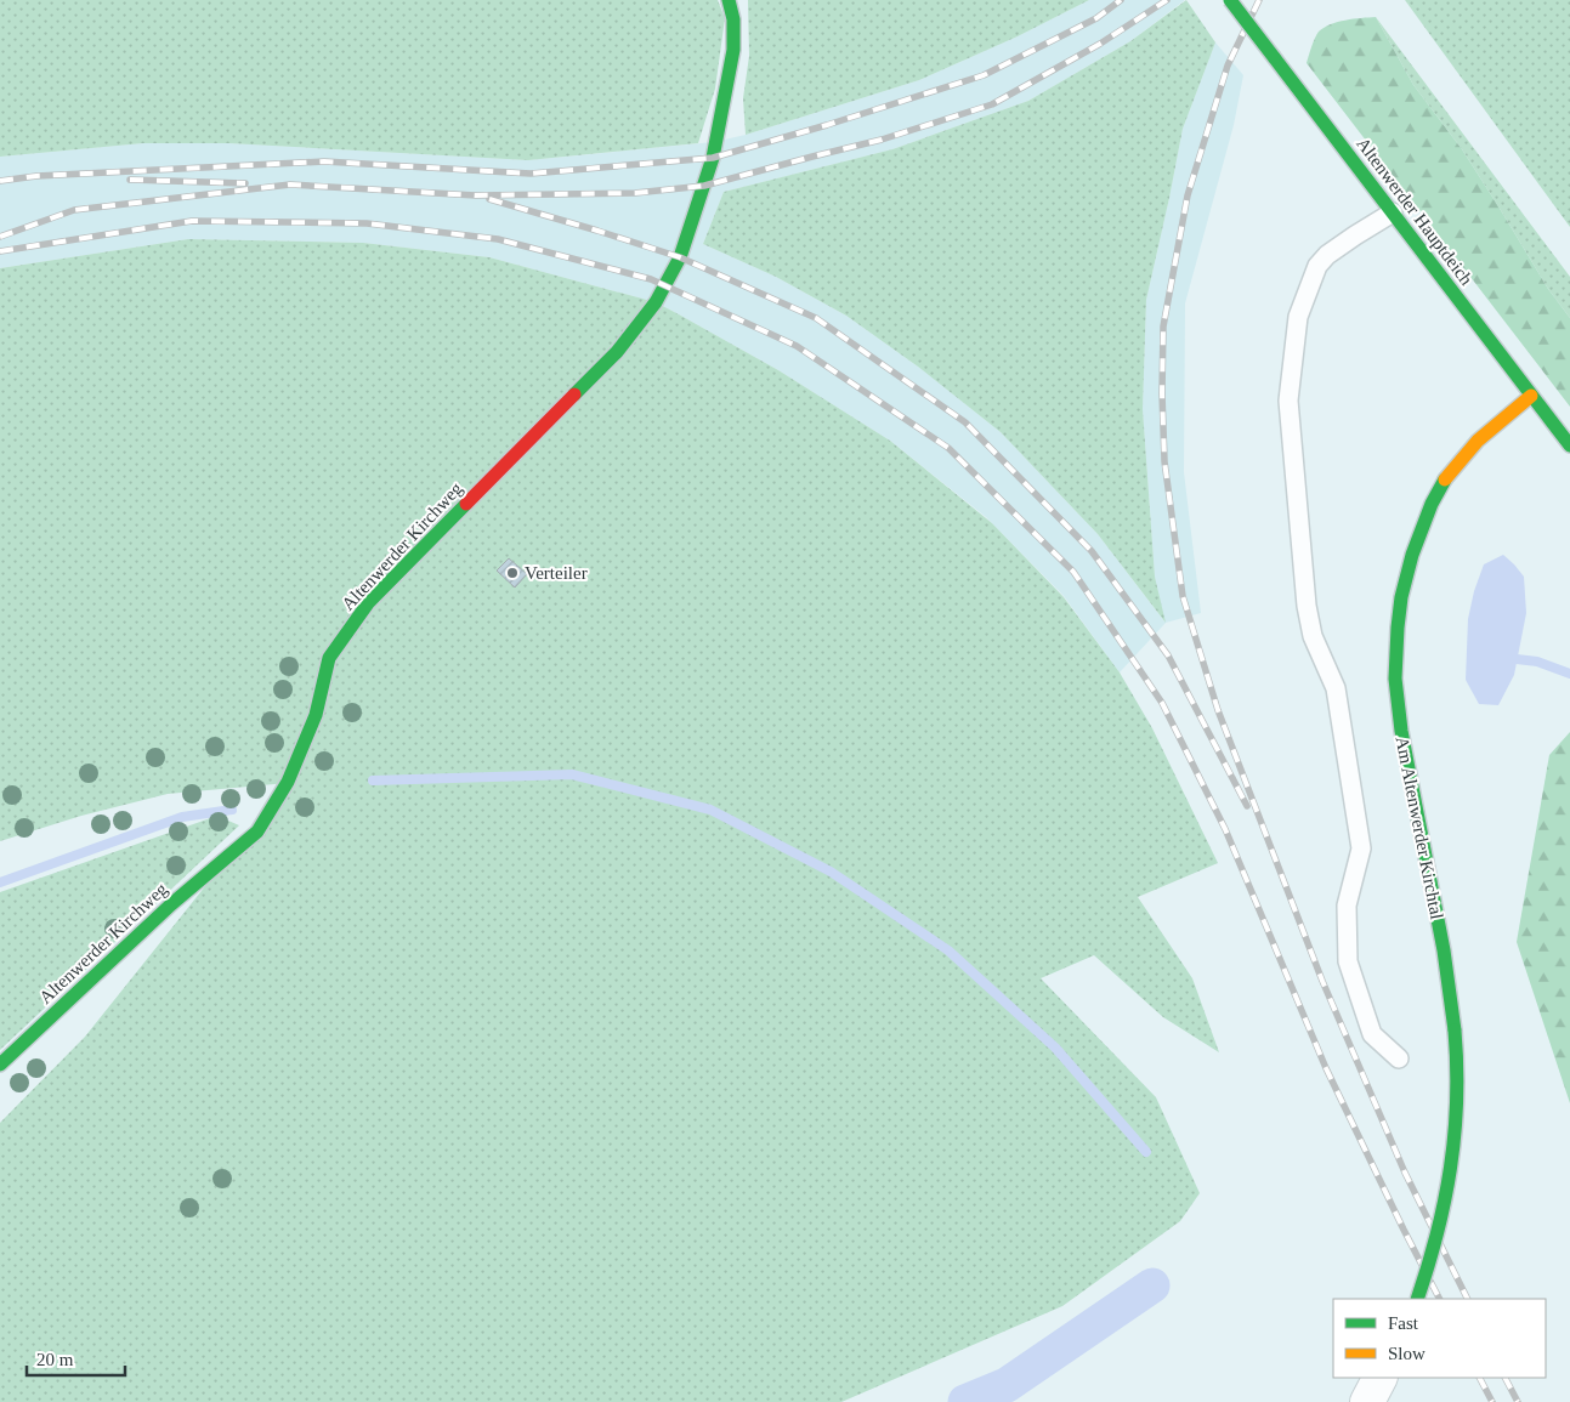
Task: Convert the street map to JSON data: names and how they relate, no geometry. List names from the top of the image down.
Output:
{
  "streets": {
    "street": ["Altenwerder Hauptdeich", "Altenwerder Kirchweg", "Am Altenwerder Kirchtal"]
  },
  "crossings": [
    ["Altenwerder Hauptdeich", "Am Altenwerder Kirchtal"]
  ],
  "places": ["Verteiler"],
  "legend": ["Fast", "Slow"],
  "scale_bar": "20 m"
}
